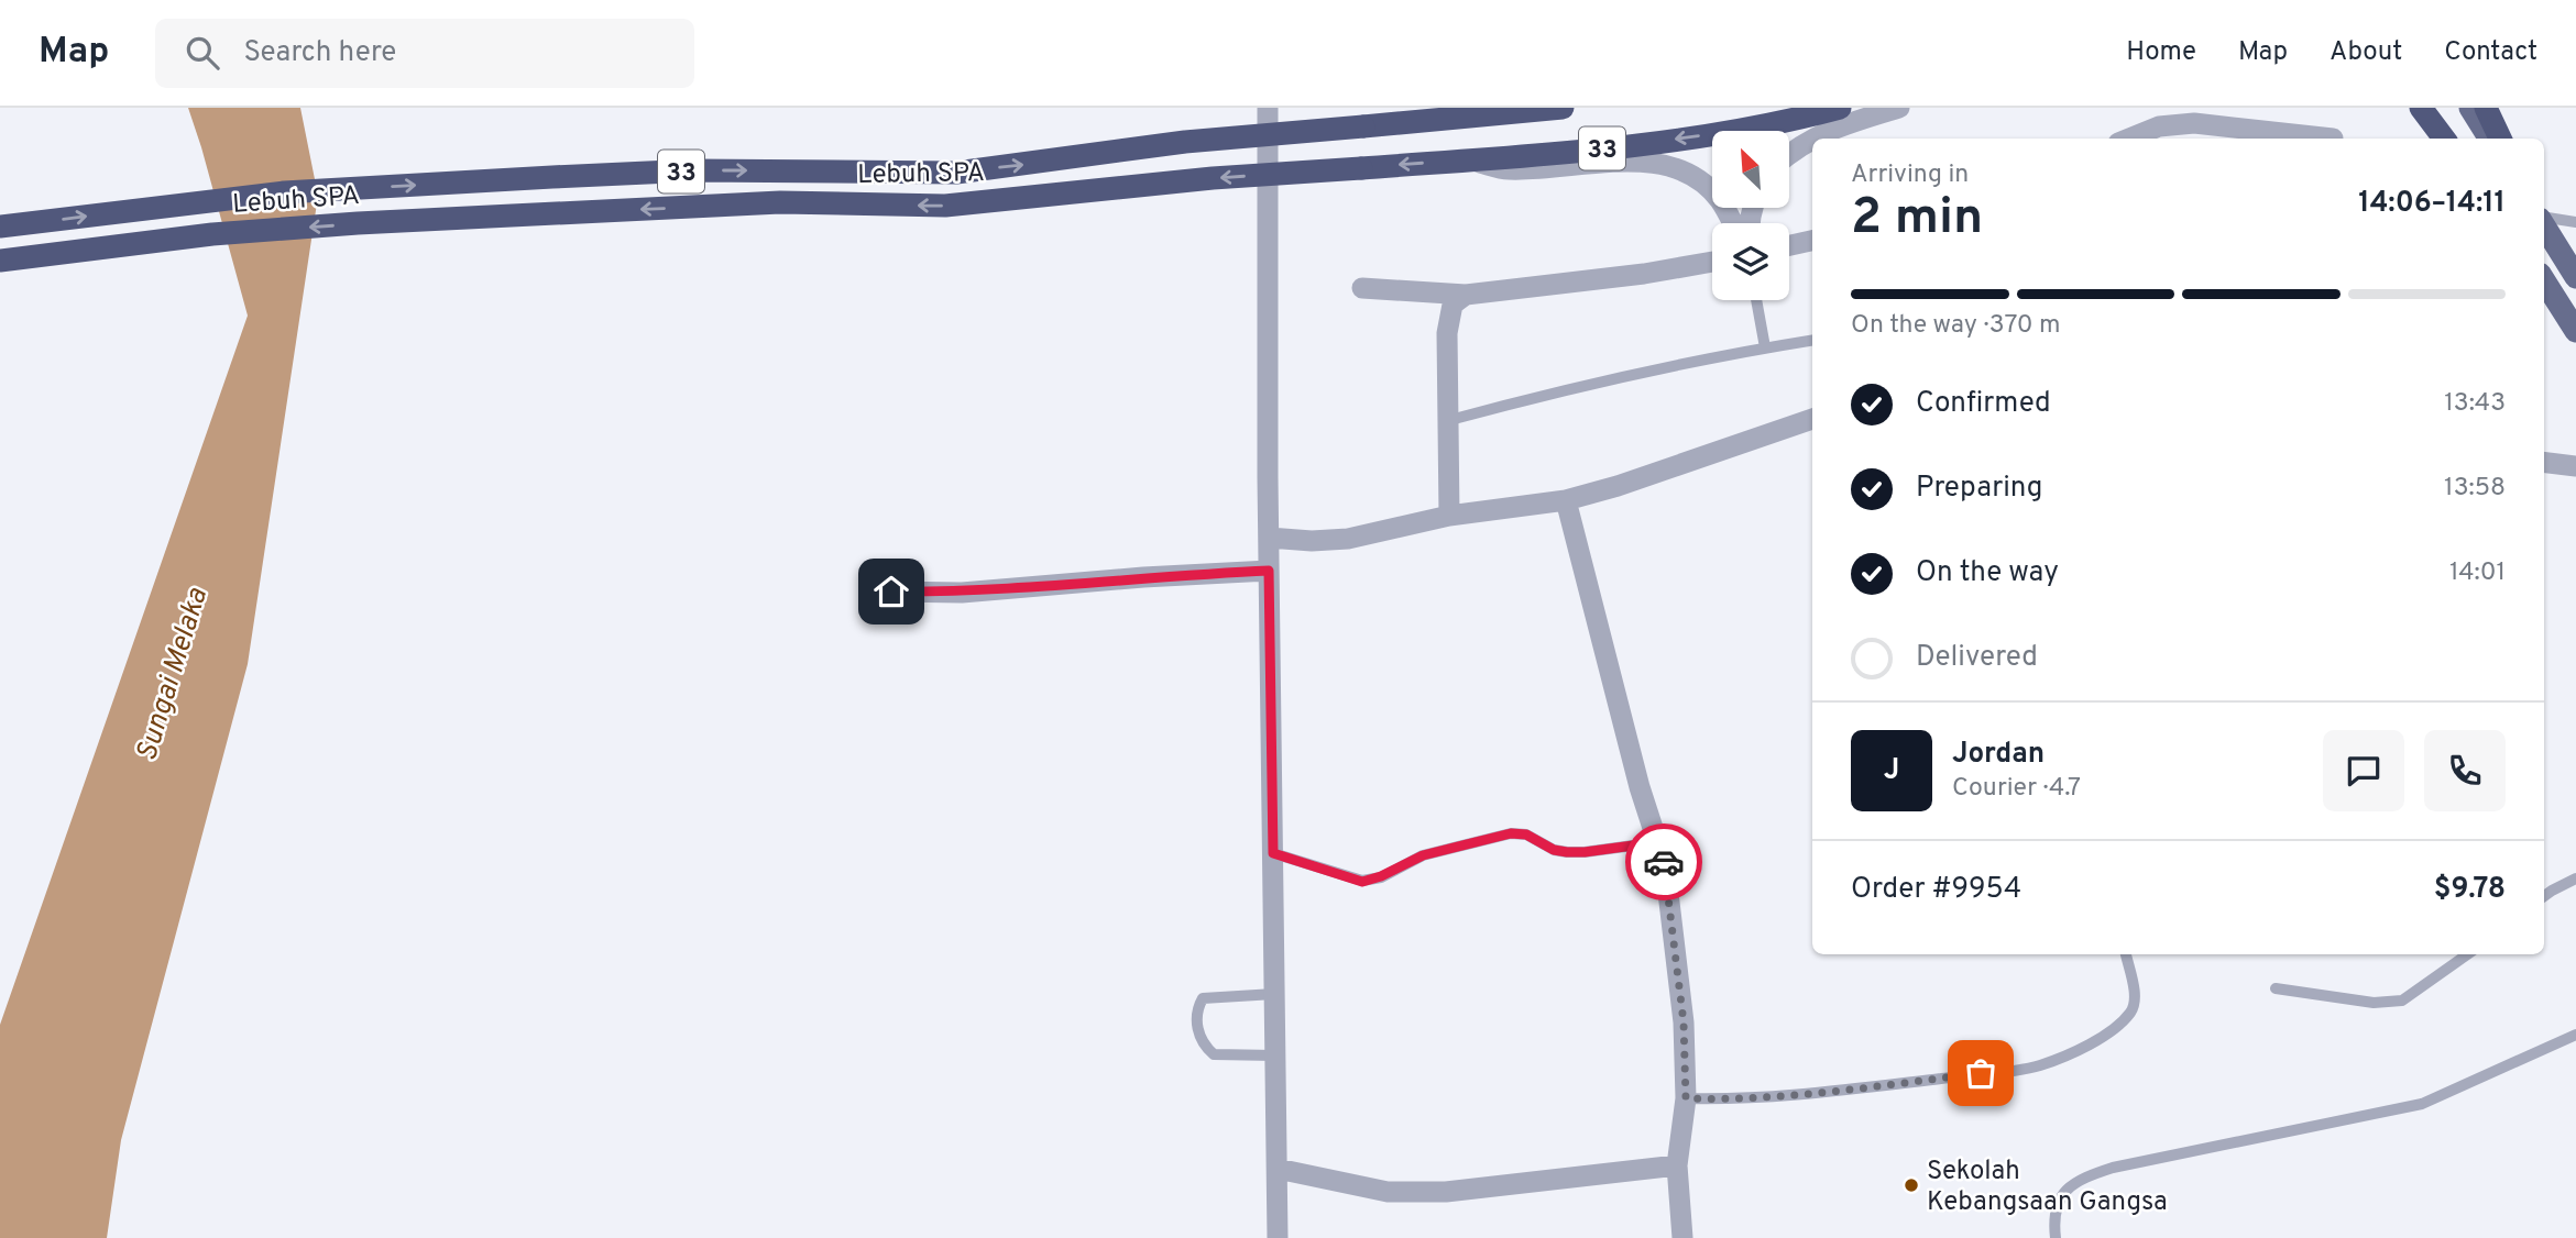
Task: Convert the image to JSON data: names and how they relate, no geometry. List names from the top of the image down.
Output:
{
  "streets": {
    "highway": ["33", "Lebuh SPA"]
  },
  "water": ["Sungai Melaka"],
  "places": ["Sekolah Kebangsaan Gangsa"],
  "north": "top left",
  "page": {
    "header": "Map",
    "search": "Search here",
    "nav": [
      "Home",
      "Map",
      "About",
      "Contact"
    ],
    "heading": ["2 min", "Arriving in", "14:06–14:11"],
    "panel": [
      "Jordan",
      "Courier · 4.7",
      "Order #9954",
      "$9.78"
    ],
    "bar": "On the way · 370 m",
    "list": [
      ["Confirmed", "13:43"],
      ["Preparing", "13:58"],
      ["On the way", "14:01"],
      "Delivered"
    ],
    "round": "J"
  }
}
